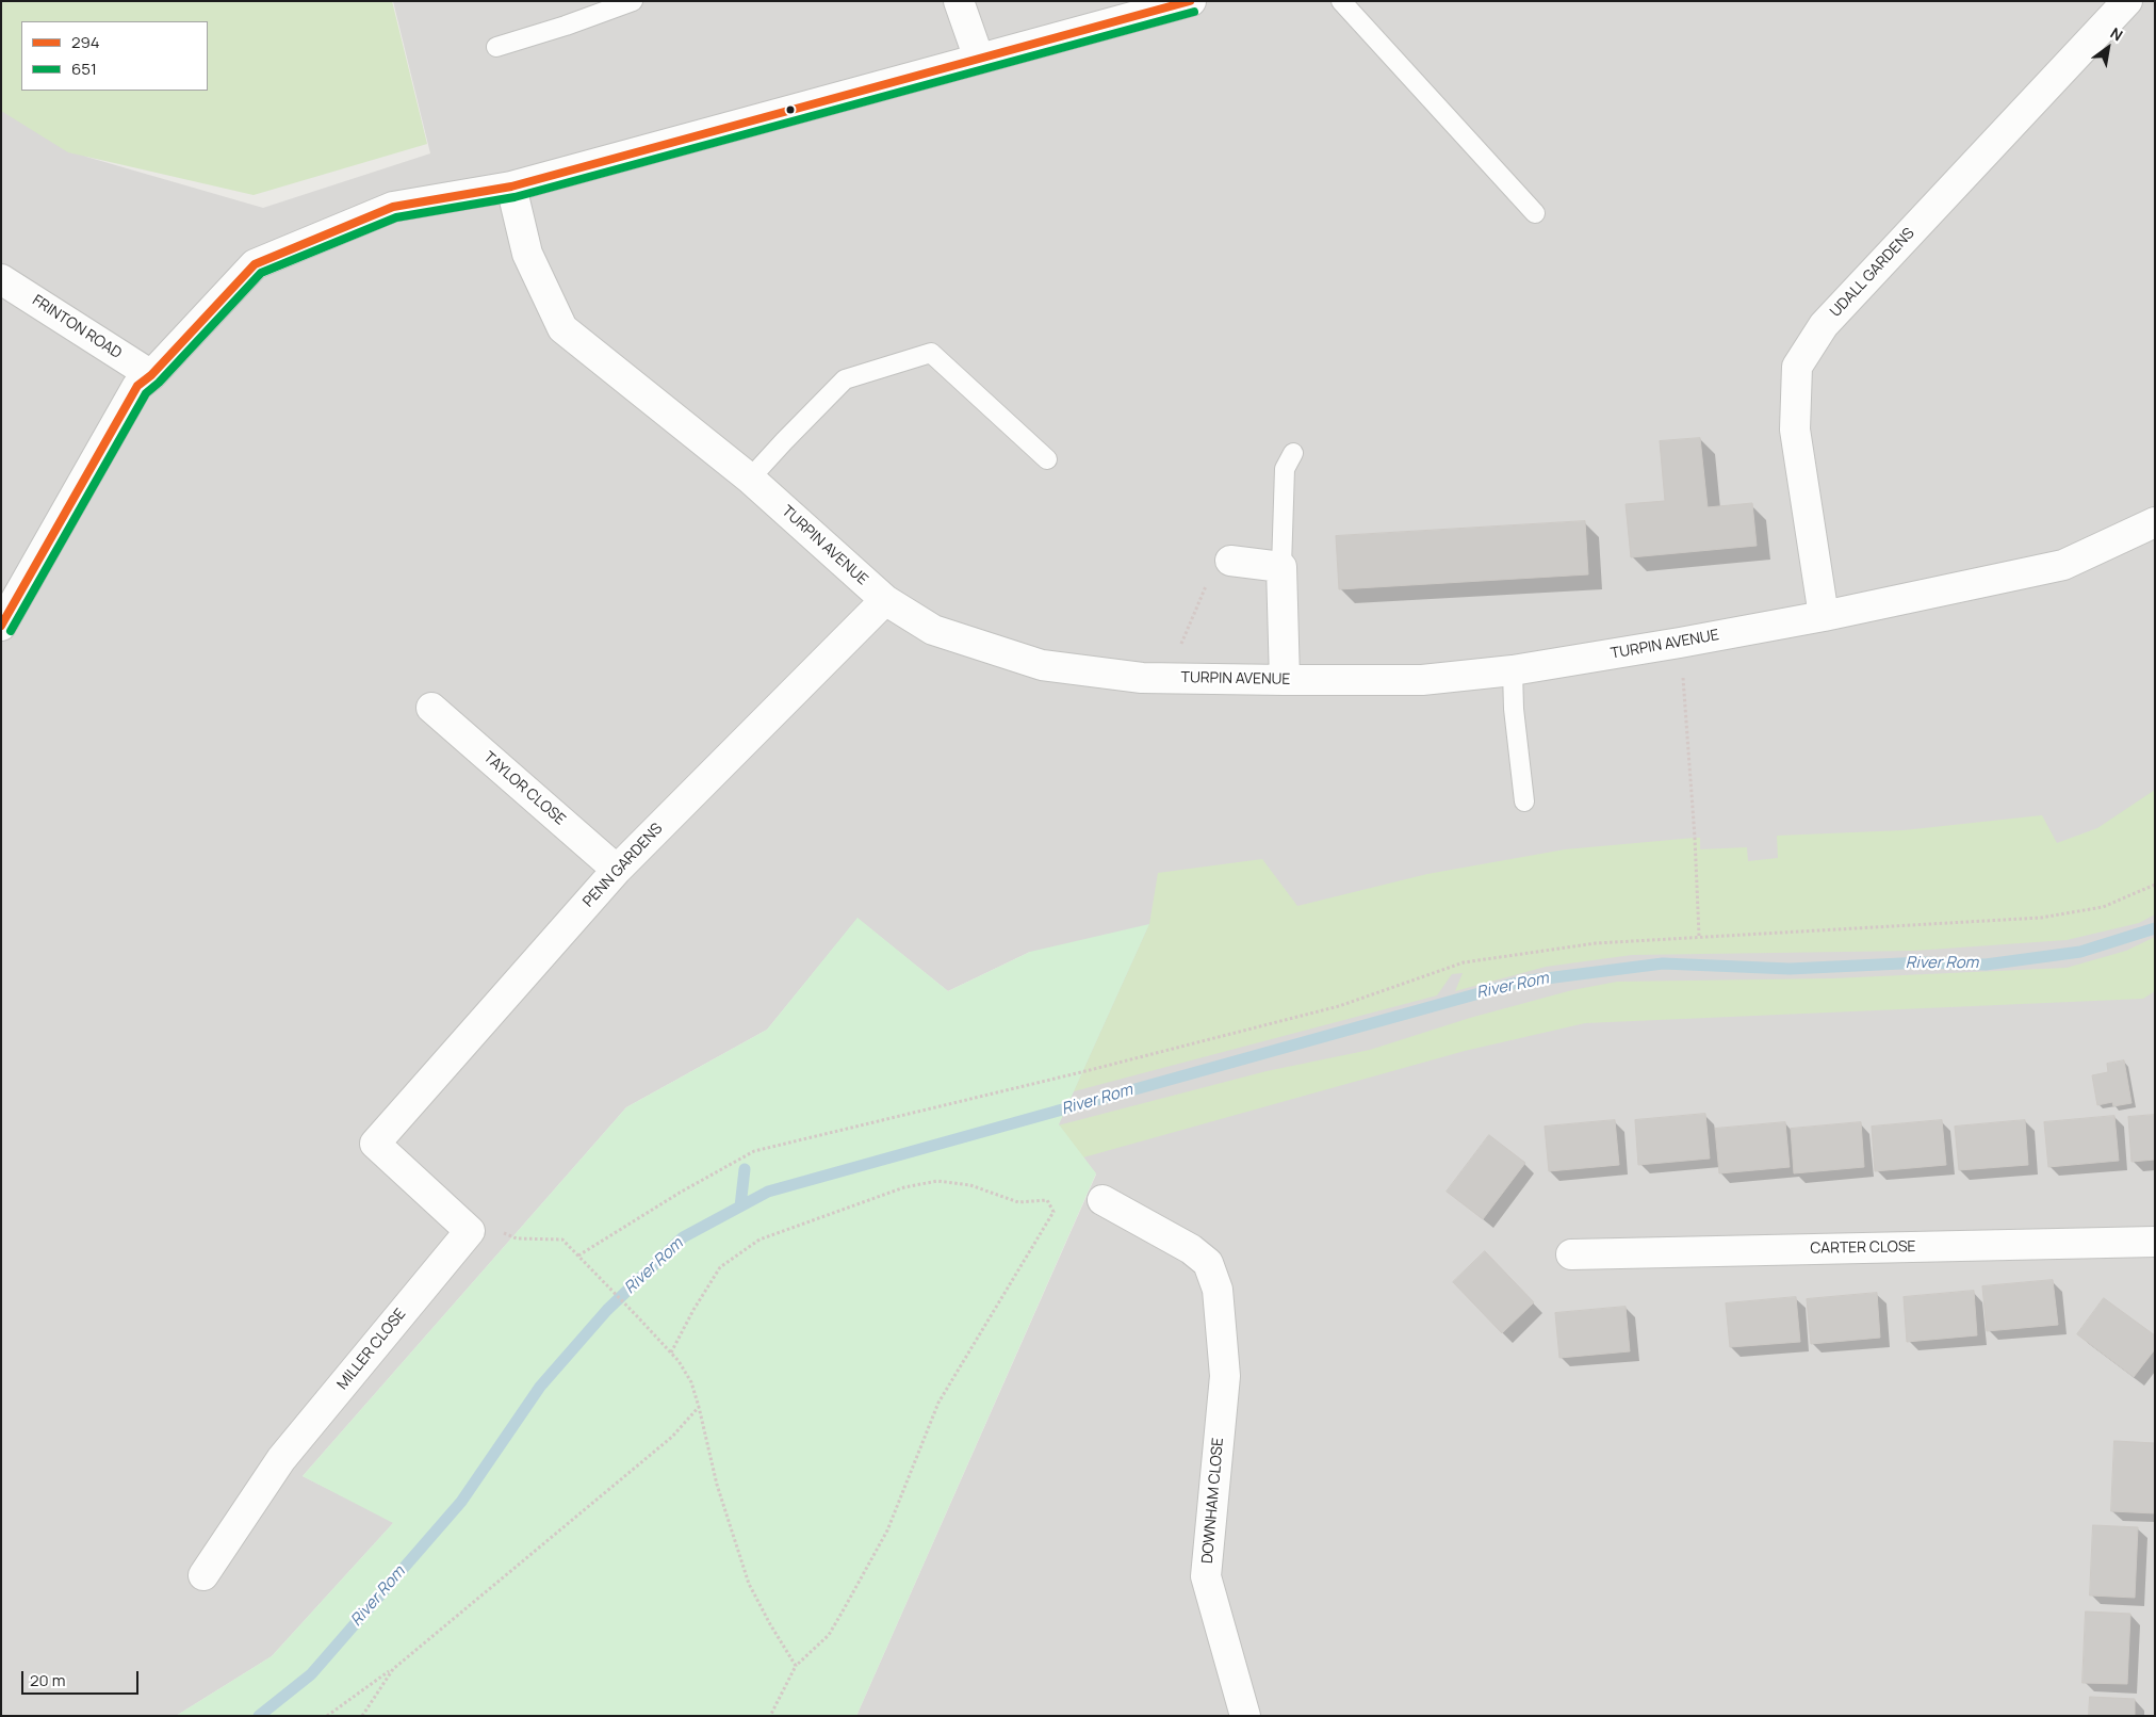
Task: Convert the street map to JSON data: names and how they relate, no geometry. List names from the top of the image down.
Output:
{
  "streets": {
    "street": [
      "UDALL GARDENS",
      "FRINTON ROAD",
      "TURPIN AVENUE",
      "TAYLOR CLOSE",
      "PENN GARDENS",
      "CARTER CLOSE",
      "MILLER CLOSE",
      "DOWNHAM CLOSE"
    ]
  },
  "crossings": [
    ["UDALL GARDENS", "TURPIN AVENUE"],
    ["TURPIN AVENUE", "PENN GARDENS"],
    ["TAYLOR CLOSE", "PENN GARDENS"],
    ["PENN GARDENS", "MILLER CLOSE"]
  ],
  "water": ["River Rom"],
  "lines": ["transit line 294", "transit line 651"],
  "legend": ["294", "651"],
  "scale_bar": "20 m",
  "north": "top right"
}
